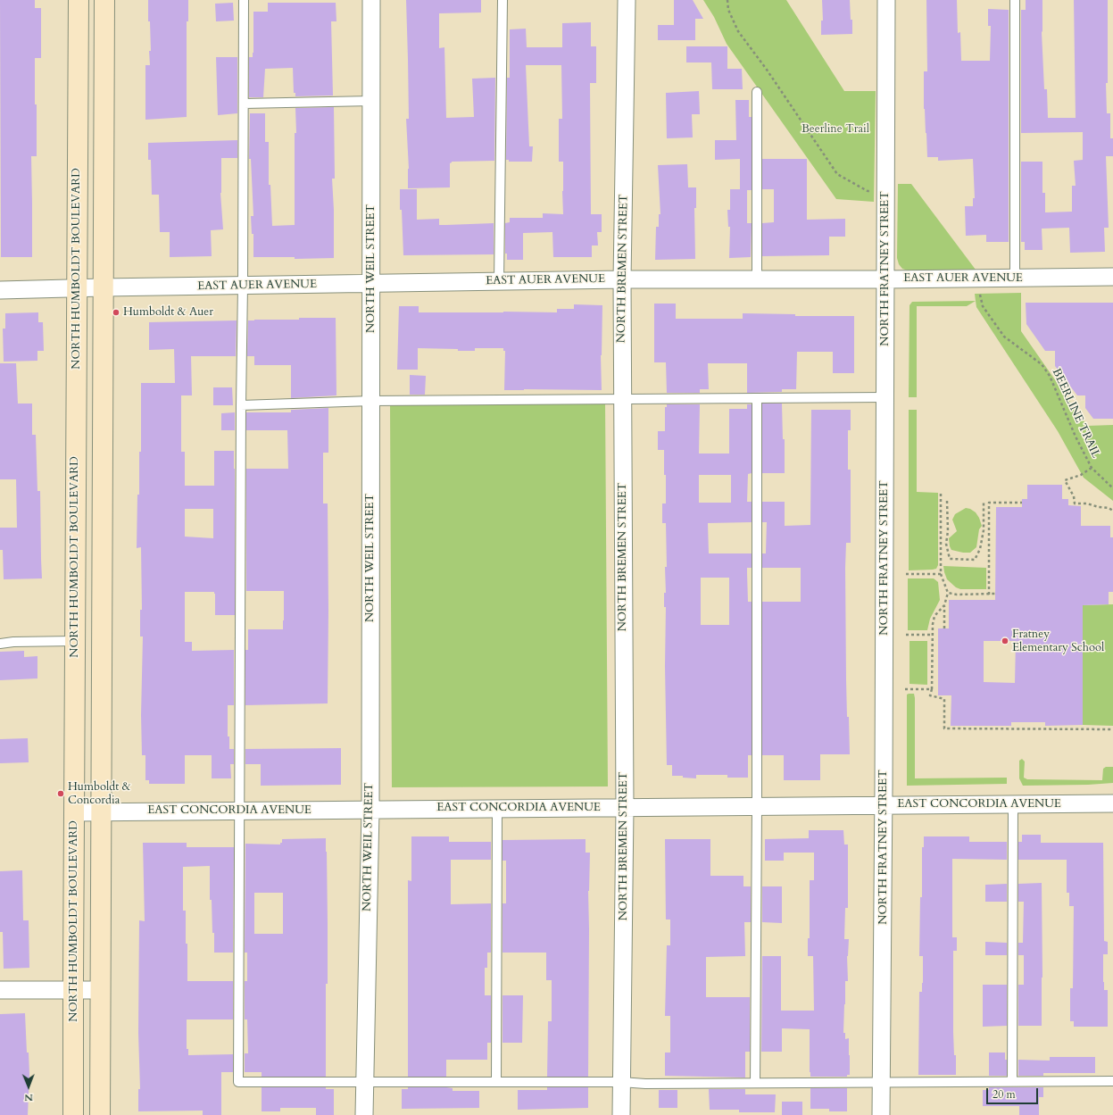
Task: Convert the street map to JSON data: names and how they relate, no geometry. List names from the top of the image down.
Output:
{
  "streets": {
    "main road": ["NORTH HUMBOLDT BOULEVARD"],
    "street": [
      "NORTH WEIL STREET",
      "NORTH BREMEN STREET",
      "NORTH FRATNEY STREET",
      "EAST AUER AVENUE",
      "EAST CONCORDIA AVENUE"
    ],
    "path": ["BEERLINE TRAIL"]
  },
  "crossings": [
    ["NORTH HUMBOLDT BOULEVARD", "EAST AUER AVENUE"],
    ["NORTH HUMBOLDT BOULEVARD", "EAST CONCORDIA AVENUE"],
    ["NORTH WEIL STREET", "EAST AUER AVENUE"],
    ["NORTH WEIL STREET", "EAST CONCORDIA AVENUE"],
    ["NORTH BREMEN STREET", "EAST AUER AVENUE"],
    ["NORTH BREMEN STREET", "EAST CONCORDIA AVENUE"],
    ["NORTH FRATNEY STREET", "EAST AUER AVENUE"],
    ["NORTH FRATNEY STREET", "EAST CONCORDIA AVENUE"],
    ["EAST AUER AVENUE", "BEERLINE TRAIL"]
  ],
  "parks": ["Beerline Trail"],
  "places": ["Humboldt & Auer", "Fratney Elementary School", "Humboldt & Concordia"],
  "scale_bar": "20 m",
  "north": "bottom"
}
